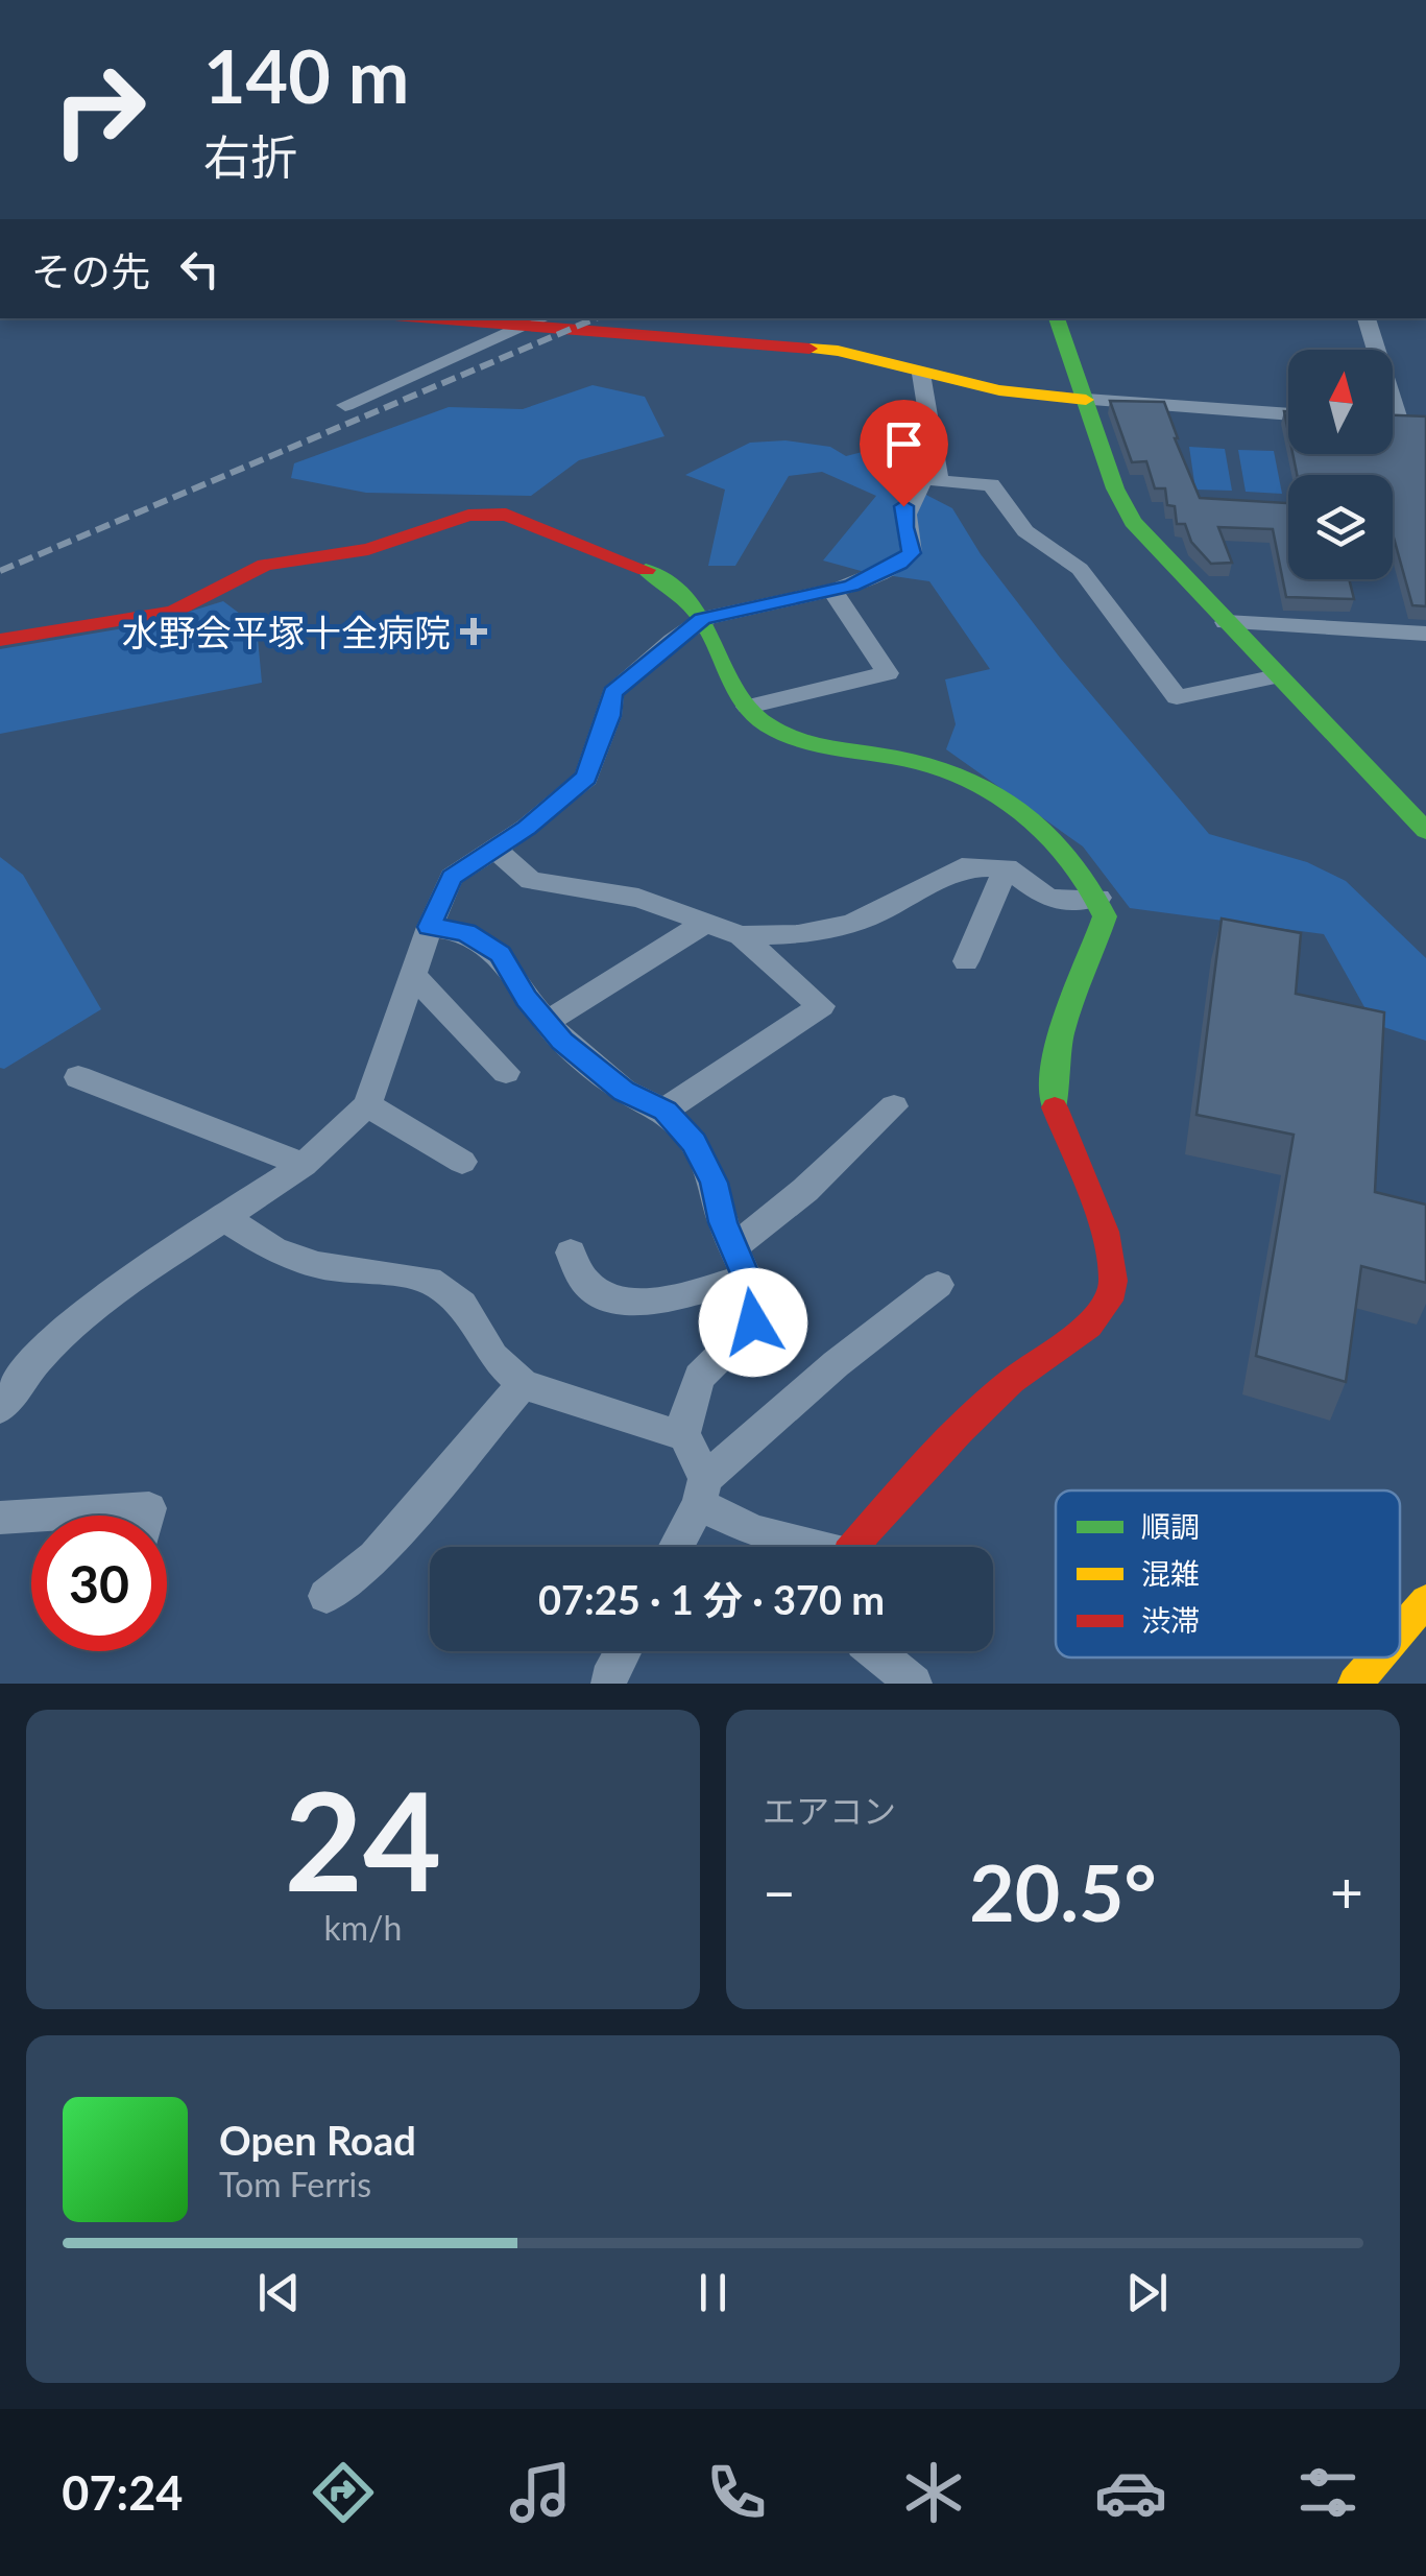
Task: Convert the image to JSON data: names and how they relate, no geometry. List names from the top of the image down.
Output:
{
  "places": {
    "health": ["水野会平塚十全病院"]
  },
  "legend": ["順調", "混雑", "渋滞"],
  "north": "top",
  "page": {
    "turn": ["140 m", "右折"],
    "then": "その先",
    "limit": "30",
    "trip": "07:25 · 1 分 · 370 m",
    "tile": [
      ["24", "km/h"],
      "エアコン"
    ],
    "heat": ["−", "20.5°", "+"],
    "song": ["Open Road", "Tom Ferris"],
    "tabs": "07:24"
  }
}
